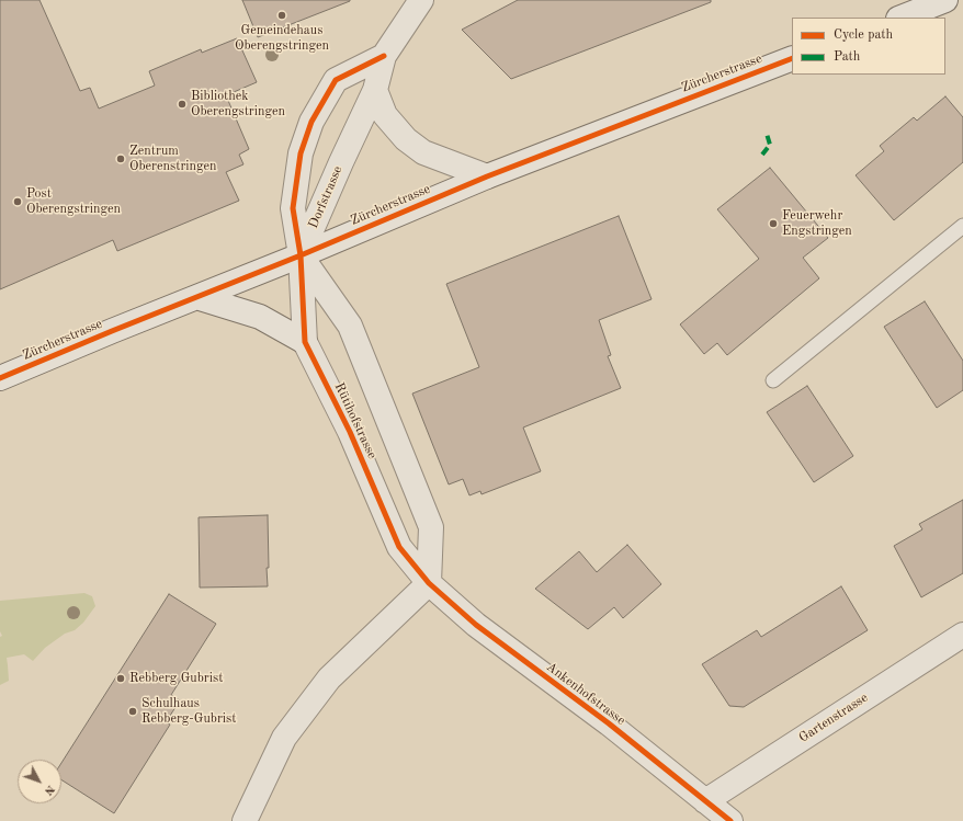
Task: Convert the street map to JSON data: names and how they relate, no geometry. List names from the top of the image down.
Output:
{
  "streets": {
    "street": [
      "Zürcherstrasse",
      "Dorfstrasse",
      "Rütihofstrasse",
      "Ankenhofstrasse",
      "Gartenstrasse"
    ]
  },
  "crossings": [
    ["Zürcherstrasse", "Dorfstrasse"],
    ["Zürcherstrasse", "Rütihofstrasse"],
    ["Dorfstrasse", "Rütihofstrasse"],
    ["Rütihofstrasse", "Ankenhofstrasse"],
    ["Ankenhofstrasse", "Gartenstrasse"]
  ],
  "places": [
    "Gemeindehaus Oberengstringen",
    "Bibliothek Oberengstringen",
    "Zentrum Oberenstringen",
    "Post Oberengstringen",
    "Feuerwehr Engstringen",
    "Rebberg Gubrist",
    "Schulhaus Rebberg-Gubrist"
  ],
  "legend": ["Cycle path", "Path"],
  "north": "bottom right"
}
